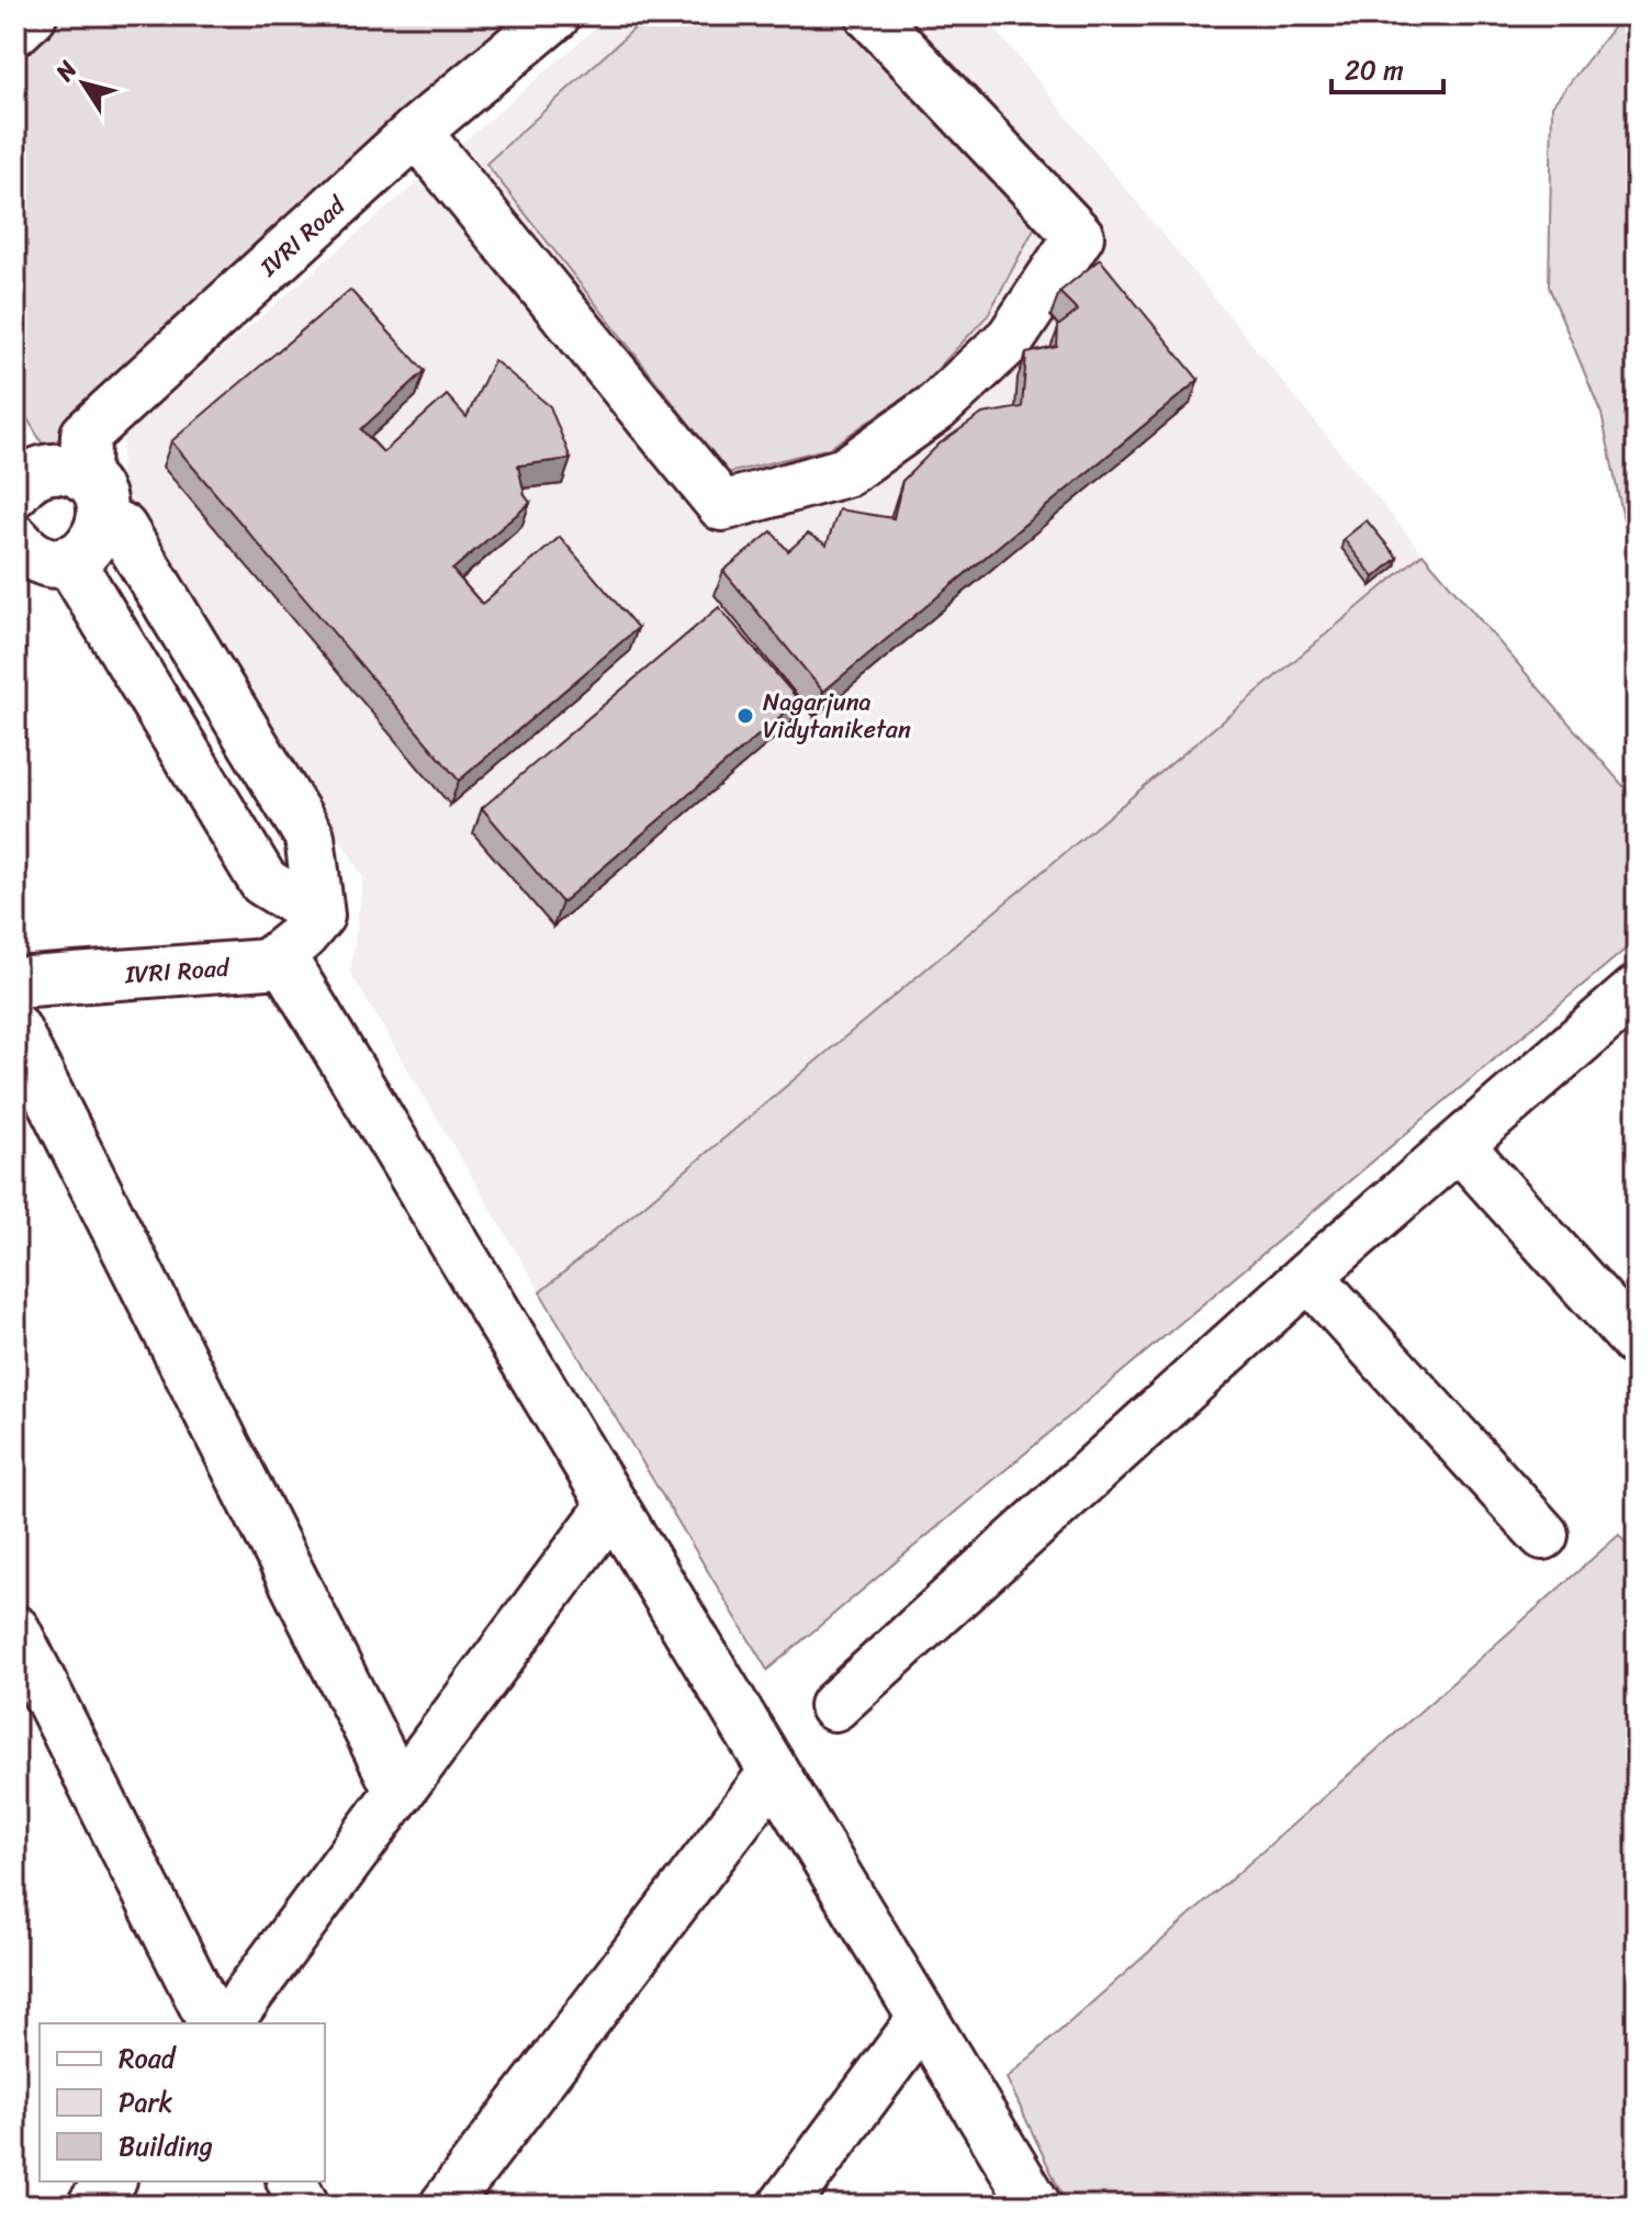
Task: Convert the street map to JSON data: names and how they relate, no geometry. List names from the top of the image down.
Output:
{
  "streets": {
    "street": ["IVRI Road"]
  },
  "places": ["Nagarjuna Vidytaniketan"],
  "legend": ["Road", "Park", "Building"],
  "scale_bar": "20 m",
  "north": "top left"
}
